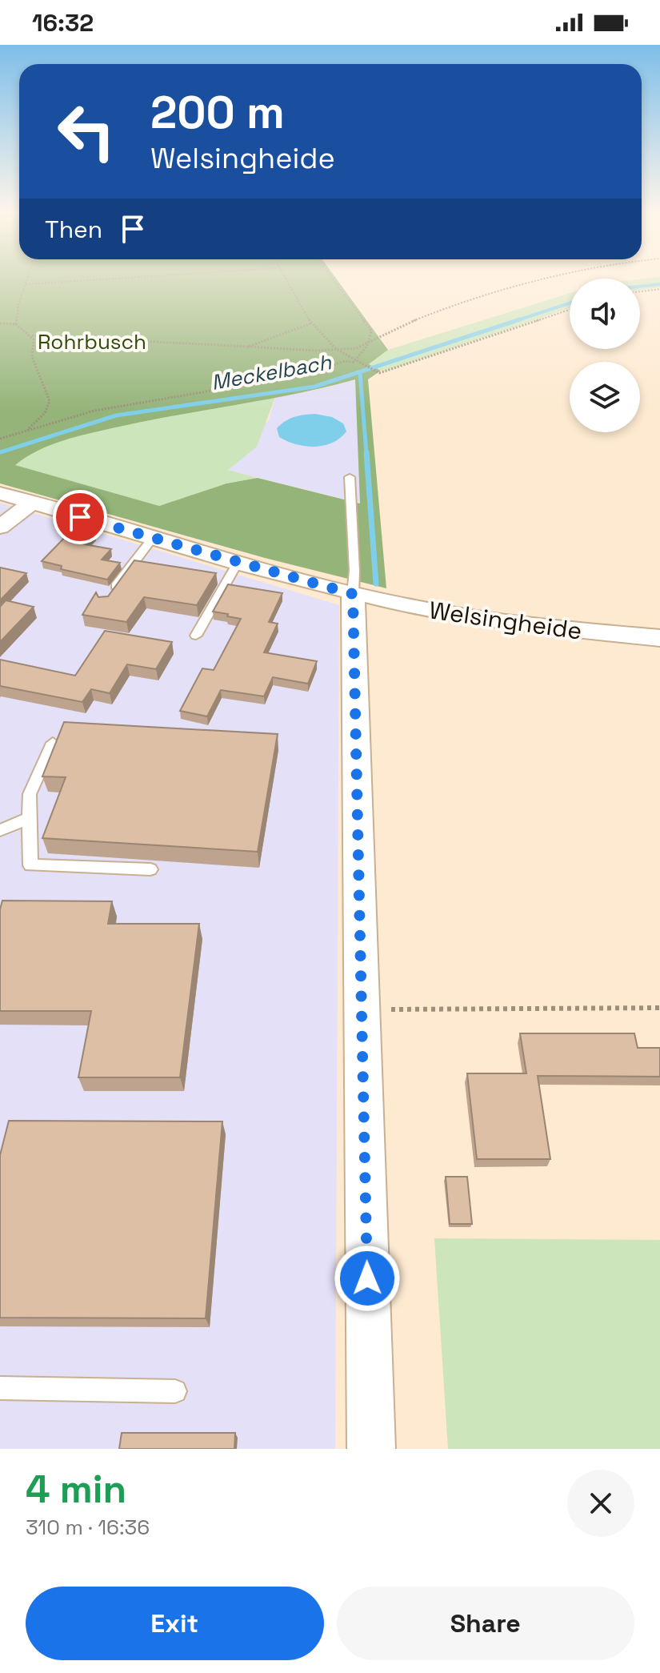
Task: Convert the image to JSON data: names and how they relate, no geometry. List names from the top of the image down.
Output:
{
  "streets": {
    "street": ["Welsingheide"]
  },
  "water": ["Meckelbach"],
  "parks": ["Rohrbusch"],
  "page": {
    "status": "16:32",
    "turn": ["200 m", "Welsingheide"],
    "then": "Then",
    "heading": ["4 min", "310 m · 16:36"],
    "buttons": ["Exit", "Share"]
  }
}
